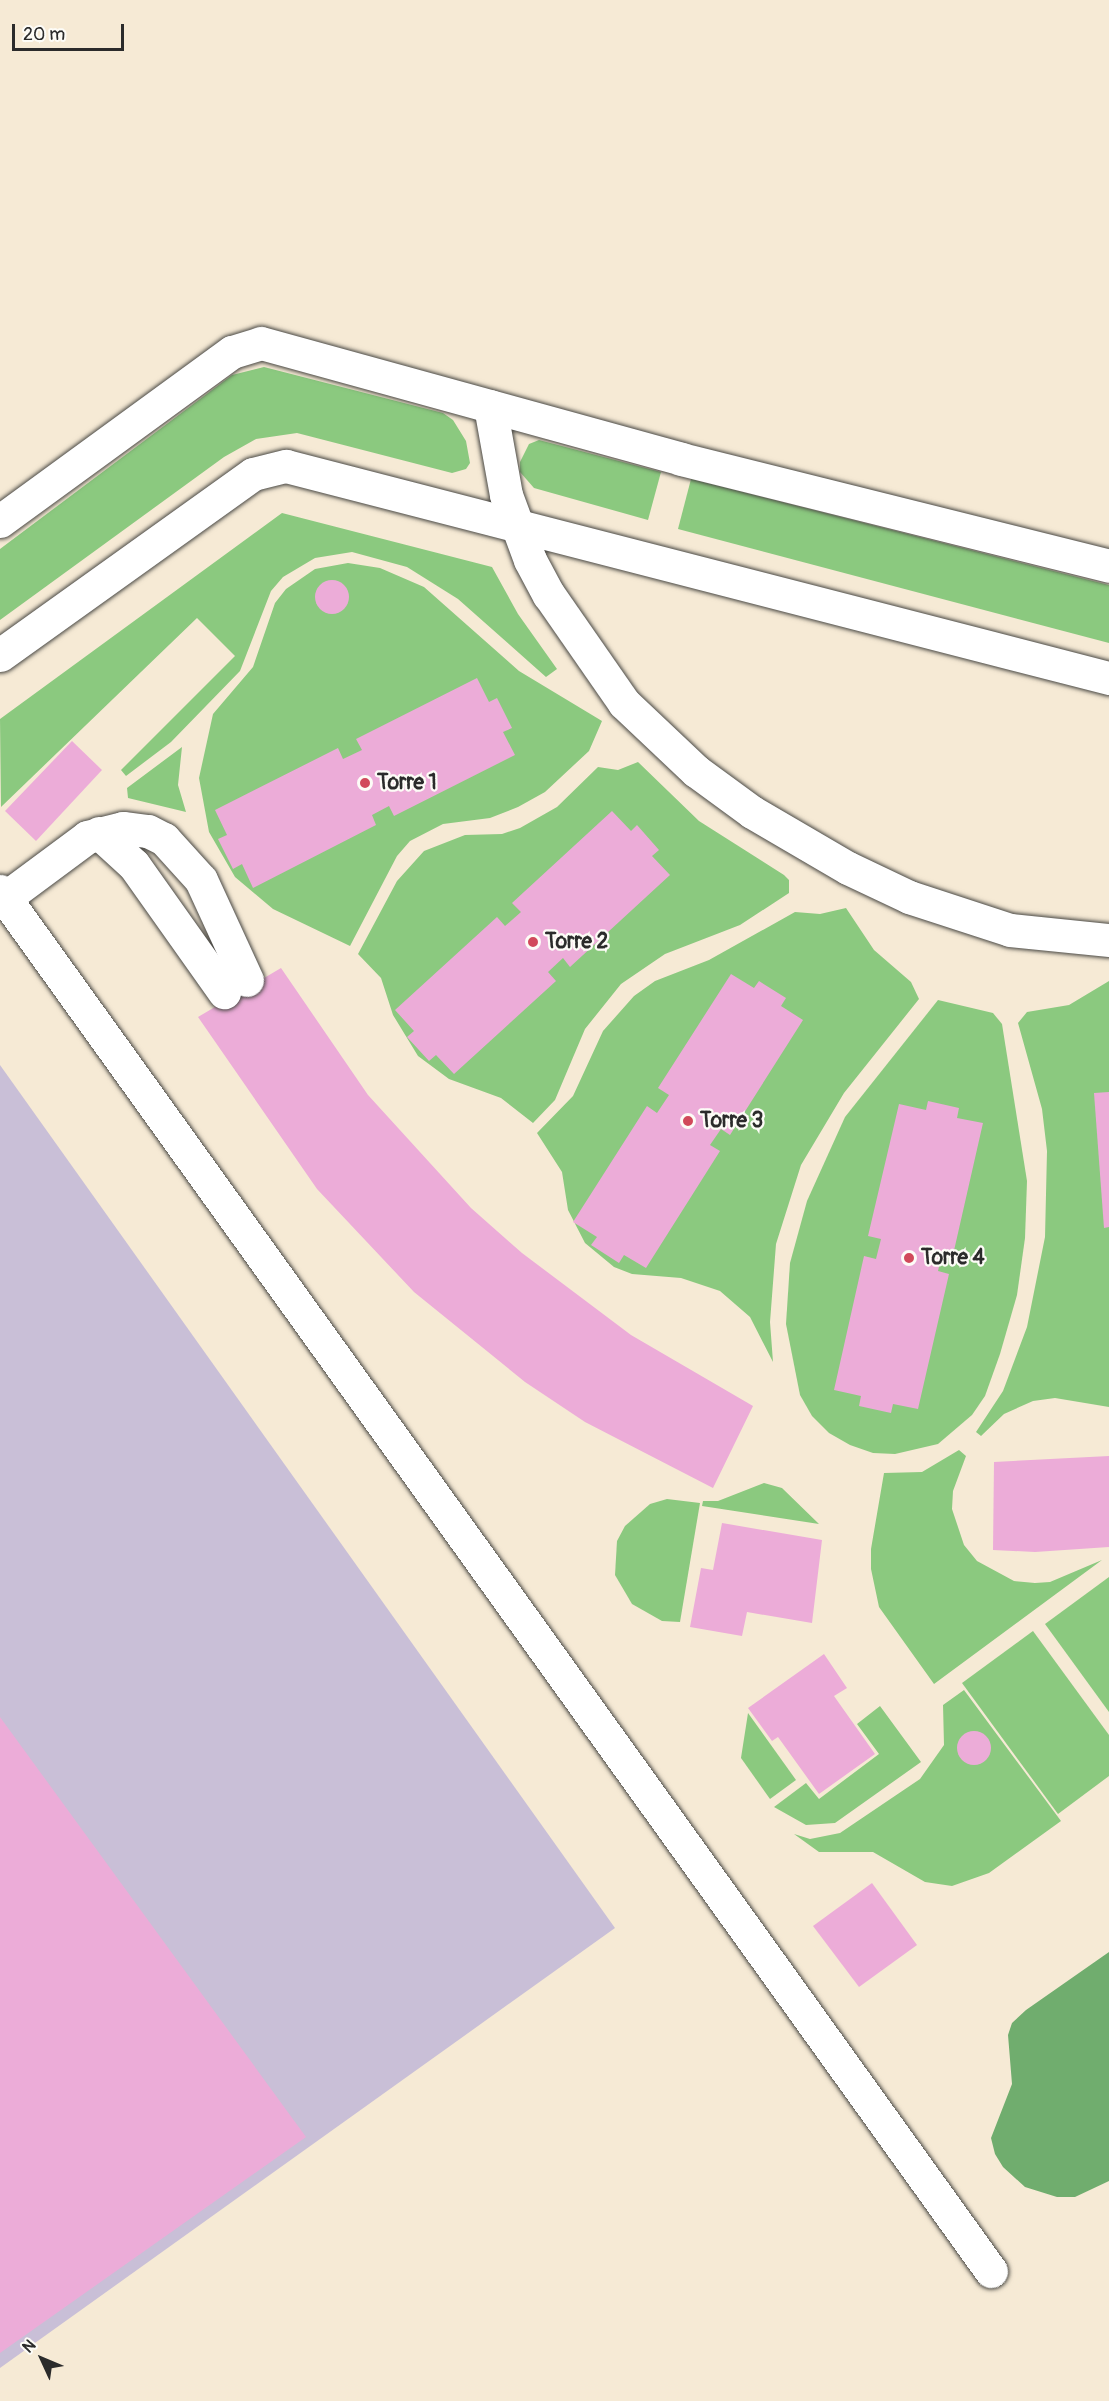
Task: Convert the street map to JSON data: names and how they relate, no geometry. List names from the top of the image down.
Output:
{
  "places": [
    "Torre 1",
    "Torre 2",
    "Torre 3",
    "Torre 4"
  ],
  "scale_bar": "20 m",
  "north": "top left"
}
